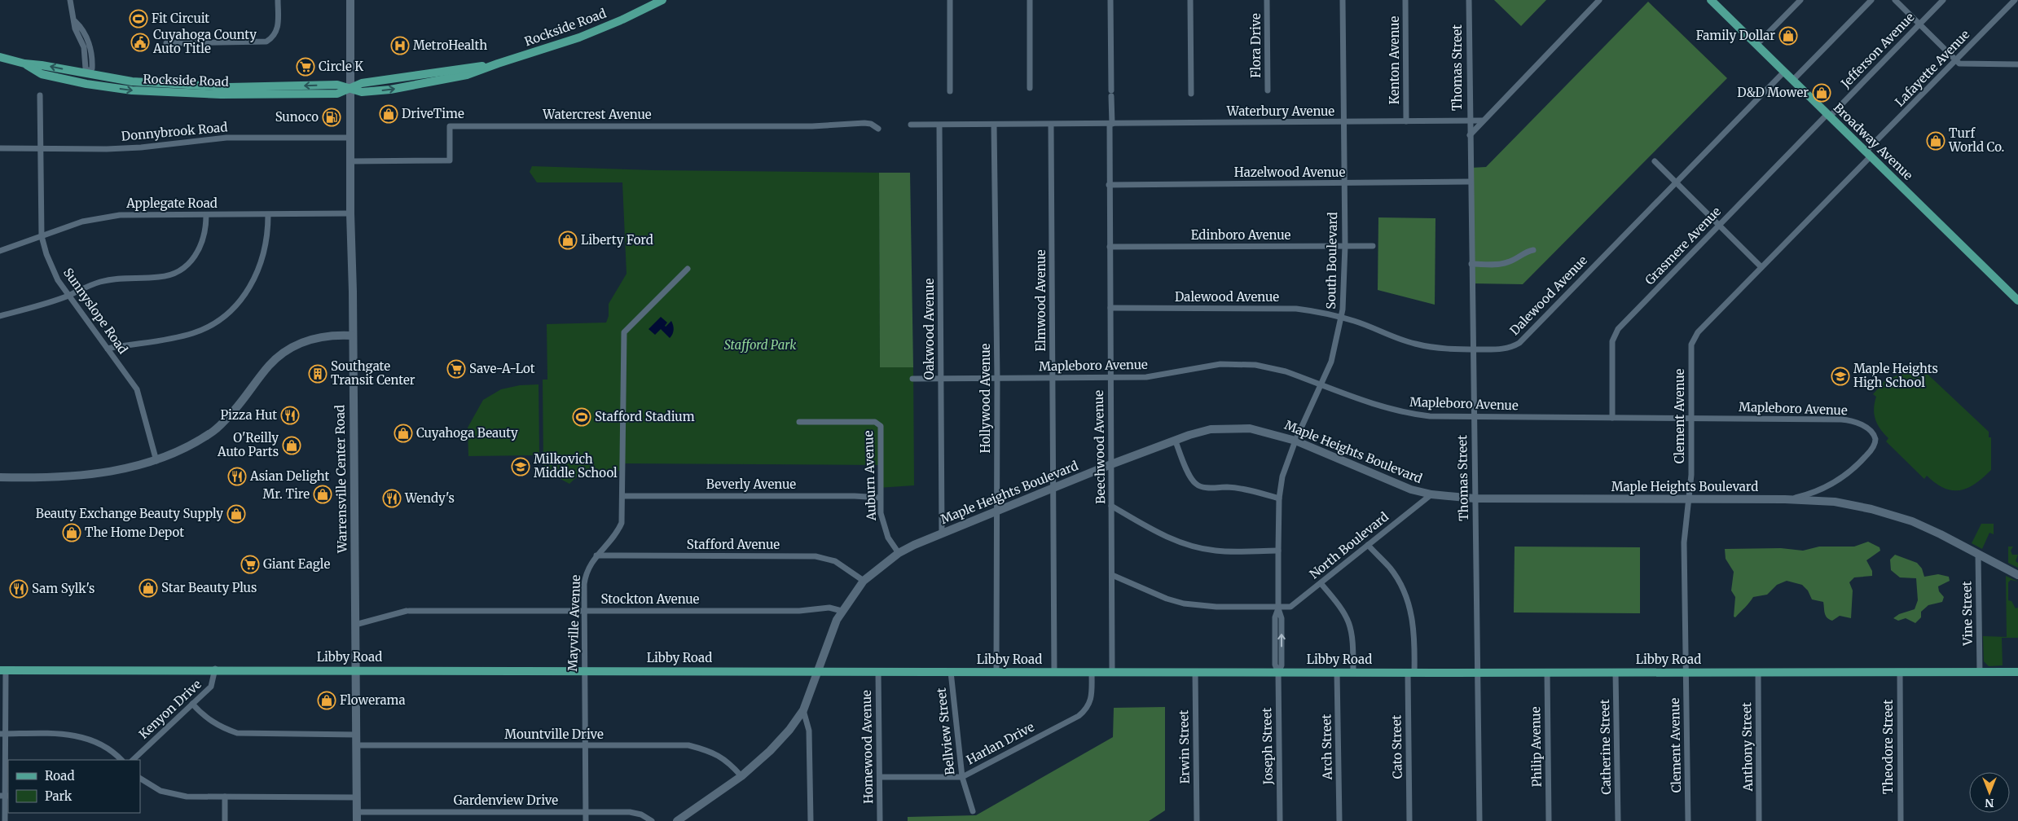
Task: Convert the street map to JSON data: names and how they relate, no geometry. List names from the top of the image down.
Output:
{
  "streets": {
    "main road": ["Rockside Road", "Broadway Avenue", "Libby Road"],
    "street": [
      "Flora Drive",
      "Jefferson Avenue",
      "Kenton Avenue",
      "Thomas Street",
      "Lafayette Avenue",
      "Waterbury Avenue",
      "Watercrest Avenue",
      "Donnybrook Road",
      "Hazelwood Avenue",
      "Applegate Road",
      "Edinboro Avenue",
      "Grasmere Avenue",
      "South Boulevard",
      "Dalewood Avenue",
      "Elmwood Avenue",
      "Sunnyslope Road",
      "Oakwood Avenue",
      "Mapleboro Avenue",
      "Hollywood Avenue",
      "Clement Avenue",
      "Beechwood Avenue",
      "Maple Heights Boulevard",
      "Auburn Avenue",
      "Warrensville Center Road",
      "Beverly Avenue",
      "Stafford Avenue",
      "North Boulevard",
      "Stockton Avenue",
      "Vine Street",
      "Mayville Avenue",
      "Kenyon Drive",
      "Bellview Street",
      "Mountville Drive",
      "Harlan Drive",
      "Joseph Street",
      "Homewood Avenue",
      "Erwin Street",
      "Arch Street",
      "Cato Street",
      "Philip Avenue",
      "Catherine Street",
      "Anthony Street",
      "Theodore Street",
      "Gardenview Drive"
    ]
  },
  "crossings": [
    ["Rockside Road", "Warrensville Center Road"],
    ["Jefferson Avenue", "Broadway Avenue"],
    ["Jefferson Avenue", "Grasmere Avenue"],
    ["Kenton Avenue", "Waterbury Avenue"],
    ["Thomas Street", "Waterbury Avenue"],
    ["Thomas Street", "Hazelwood Avenue"],
    ["Thomas Street", "Dalewood Avenue"],
    ["Thomas Street", "Mapleboro Avenue"],
    ["Thomas Street", "Maple Heights Boulevard"],
    ["Thomas Street", "Libby Road"],
    ["Lafayette Avenue", "Broadway Avenue"],
    ["Lafayette Avenue", "Clement Avenue"],
    ["Waterbury Avenue", "South Boulevard"],
    ["Waterbury Avenue", "Elmwood Avenue"],
    ["Waterbury Avenue", "Oakwood Avenue"],
    ["Waterbury Avenue", "Hollywood Avenue"],
    ["Waterbury Avenue", "Beechwood Avenue"],
    ["Watercrest Avenue", "Warrensville Center Road"],
    ["Donnybrook Road", "Sunnyslope Road"],
    ["Donnybrook Road", "Warrensville Center Road"],
    ["Broadway Avenue", "Grasmere Avenue"],
    ["Broadway Avenue", "Dalewood Avenue"],
    ["Broadway Avenue", "Clement Avenue"],
    ["Hazelwood Avenue", "South Boulevard"],
    ["Hazelwood Avenue", "Beechwood Avenue"],
    ["Applegate Road", "Sunnyslope Road"],
    ["Applegate Road", "Warrensville Center Road"],
    ["Edinboro Avenue", "South Boulevard"],
    ["Edinboro Avenue", "Beechwood Avenue"],
    ["Grasmere Avenue", "Mapleboro Avenue"],
    ["South Boulevard", "Dalewood Avenue"],
    ["South Boulevard", "Mapleboro Avenue"],
    ["South Boulevard", "Maple Heights Boulevard"],
    ["South Boulevard", "North Boulevard"],
    ["South Boulevard", "Libby Road"],
    ["South Boulevard", "Joseph Street"],
    ["Dalewood Avenue", "Beechwood Avenue"],
    ["Elmwood Avenue", "Mapleboro Avenue"],
    ["Elmwood Avenue", "Maple Heights Boulevard"],
    ["Elmwood Avenue", "Libby Road"],
    ["Oakwood Avenue", "Mapleboro Avenue"],
    ["Oakwood Avenue", "Maple Heights Boulevard"],
    ["Mapleboro Avenue", "Hollywood Avenue"],
    ["Mapleboro Avenue", "Clement Avenue"],
    ["Mapleboro Avenue", "Beechwood Avenue"],
    ["Mapleboro Avenue", "Maple Heights Boulevard"],
    ["Hollywood Avenue", "Maple Heights Boulevard"],
    ["Hollywood Avenue", "Libby Road"],
    ["Clement Avenue", "Maple Heights Boulevard"],
    ["Clement Avenue", "Libby Road"],
    ["Beechwood Avenue", "Maple Heights Boulevard"],
    ["Beechwood Avenue", "North Boulevard"],
    ["Beechwood Avenue", "Libby Road"],
    ["Maple Heights Boulevard", "Auburn Avenue"],
    ["Maple Heights Boulevard", "Stafford Avenue"],
    ["Maple Heights Boulevard", "North Boulevard"],
    ["Maple Heights Boulevard", "Stockton Avenue"],
    ["Maple Heights Boulevard", "Vine Street"],
    ["Maple Heights Boulevard", "Libby Road"],
    ["Maple Heights Boulevard", "Mountville Drive"],
    ["Auburn Avenue", "Beverly Avenue"],
    ["Warrensville Center Road", "Stockton Avenue"],
    ["Warrensville Center Road", "Libby Road"],
    ["Warrensville Center Road", "Mountville Drive"],
    ["Warrensville Center Road", "Gardenview Drive"],
    ["Beverly Avenue", "Mayville Avenue"],
    ["Stafford Avenue", "Mayville Avenue"],
    ["North Boulevard", "Cato Street"],
    ["Stockton Avenue", "Mayville Avenue"],
    ["Vine Street", "Libby Road"],
    ["Mayville Avenue", "Libby Road"],
    ["Mayville Avenue", "Mountville Drive"],
    ["Mayville Avenue", "Gardenview Drive"],
    ["Libby Road", "Kenyon Drive"],
    ["Libby Road", "Bellview Street"],
    ["Libby Road", "Harlan Drive"],
    ["Libby Road", "Joseph Street"],
    ["Libby Road", "Homewood Avenue"],
    ["Libby Road", "Erwin Street"],
    ["Libby Road", "Arch Street"],
    ["Libby Road", "Cato Street"],
    ["Libby Road", "Philip Avenue"],
    ["Libby Road", "Catherine Street"],
    ["Libby Road", "Anthony Street"],
    ["Libby Road", "Theodore Street"],
    ["Bellview Street", "Harlan Drive"],
    ["Harlan Drive", "Homewood Avenue"]
  ],
  "parks": ["Stafford Park"],
  "places": {
    "sports": ["Fit Circuit", "Stafford Stadium"],
    "shop": [
      "Family Dollar",
      "D&D Mower",
      "DriveTime",
      "Turf World Co.",
      "Liberty Ford",
      "Cuyahoga Beauty",
      "O'Reilly Auto Parts",
      "Mr. Tire",
      "Beauty Exchange Beauty Supply",
      "The Home Depot",
      "Star Beauty Plus",
      "Flowerama"
    ],
    "public building": ["Cuyahoga County Auto Title"],
    "hospital": ["MetroHealth"],
    "supermarket": ["Circle K", "Save-A-Lot", "Giant Eagle"],
    "fuel station": ["Sunoco"],
    "building": ["Southgate Transit Center"],
    "school or university": ["Maple Heights High School", "Milkovich Middle School"],
    "restaurant": [
      "Pizza Hut",
      "Asian Delight",
      "Wendy's",
      "Sam Sylk's"
    ]
  },
  "legend": ["Road", "Park"],
  "north": "bottom"
}
